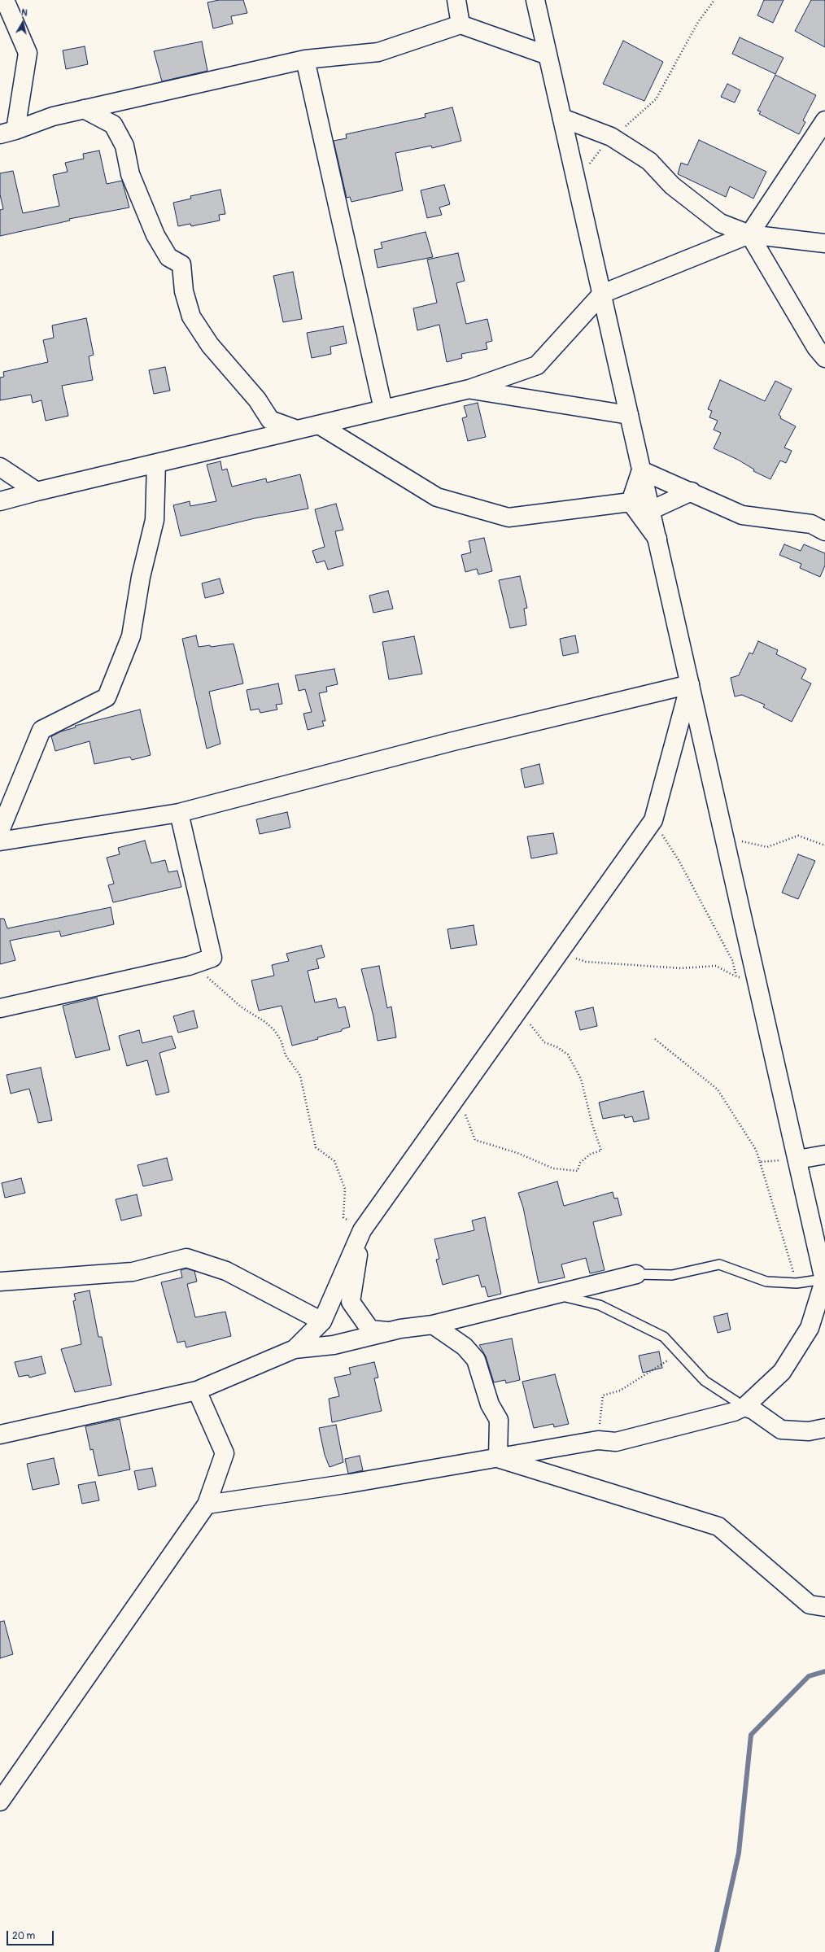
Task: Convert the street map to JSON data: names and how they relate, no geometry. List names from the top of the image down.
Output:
{
  "scale_bar": "20 m",
  "north": "top"
}
